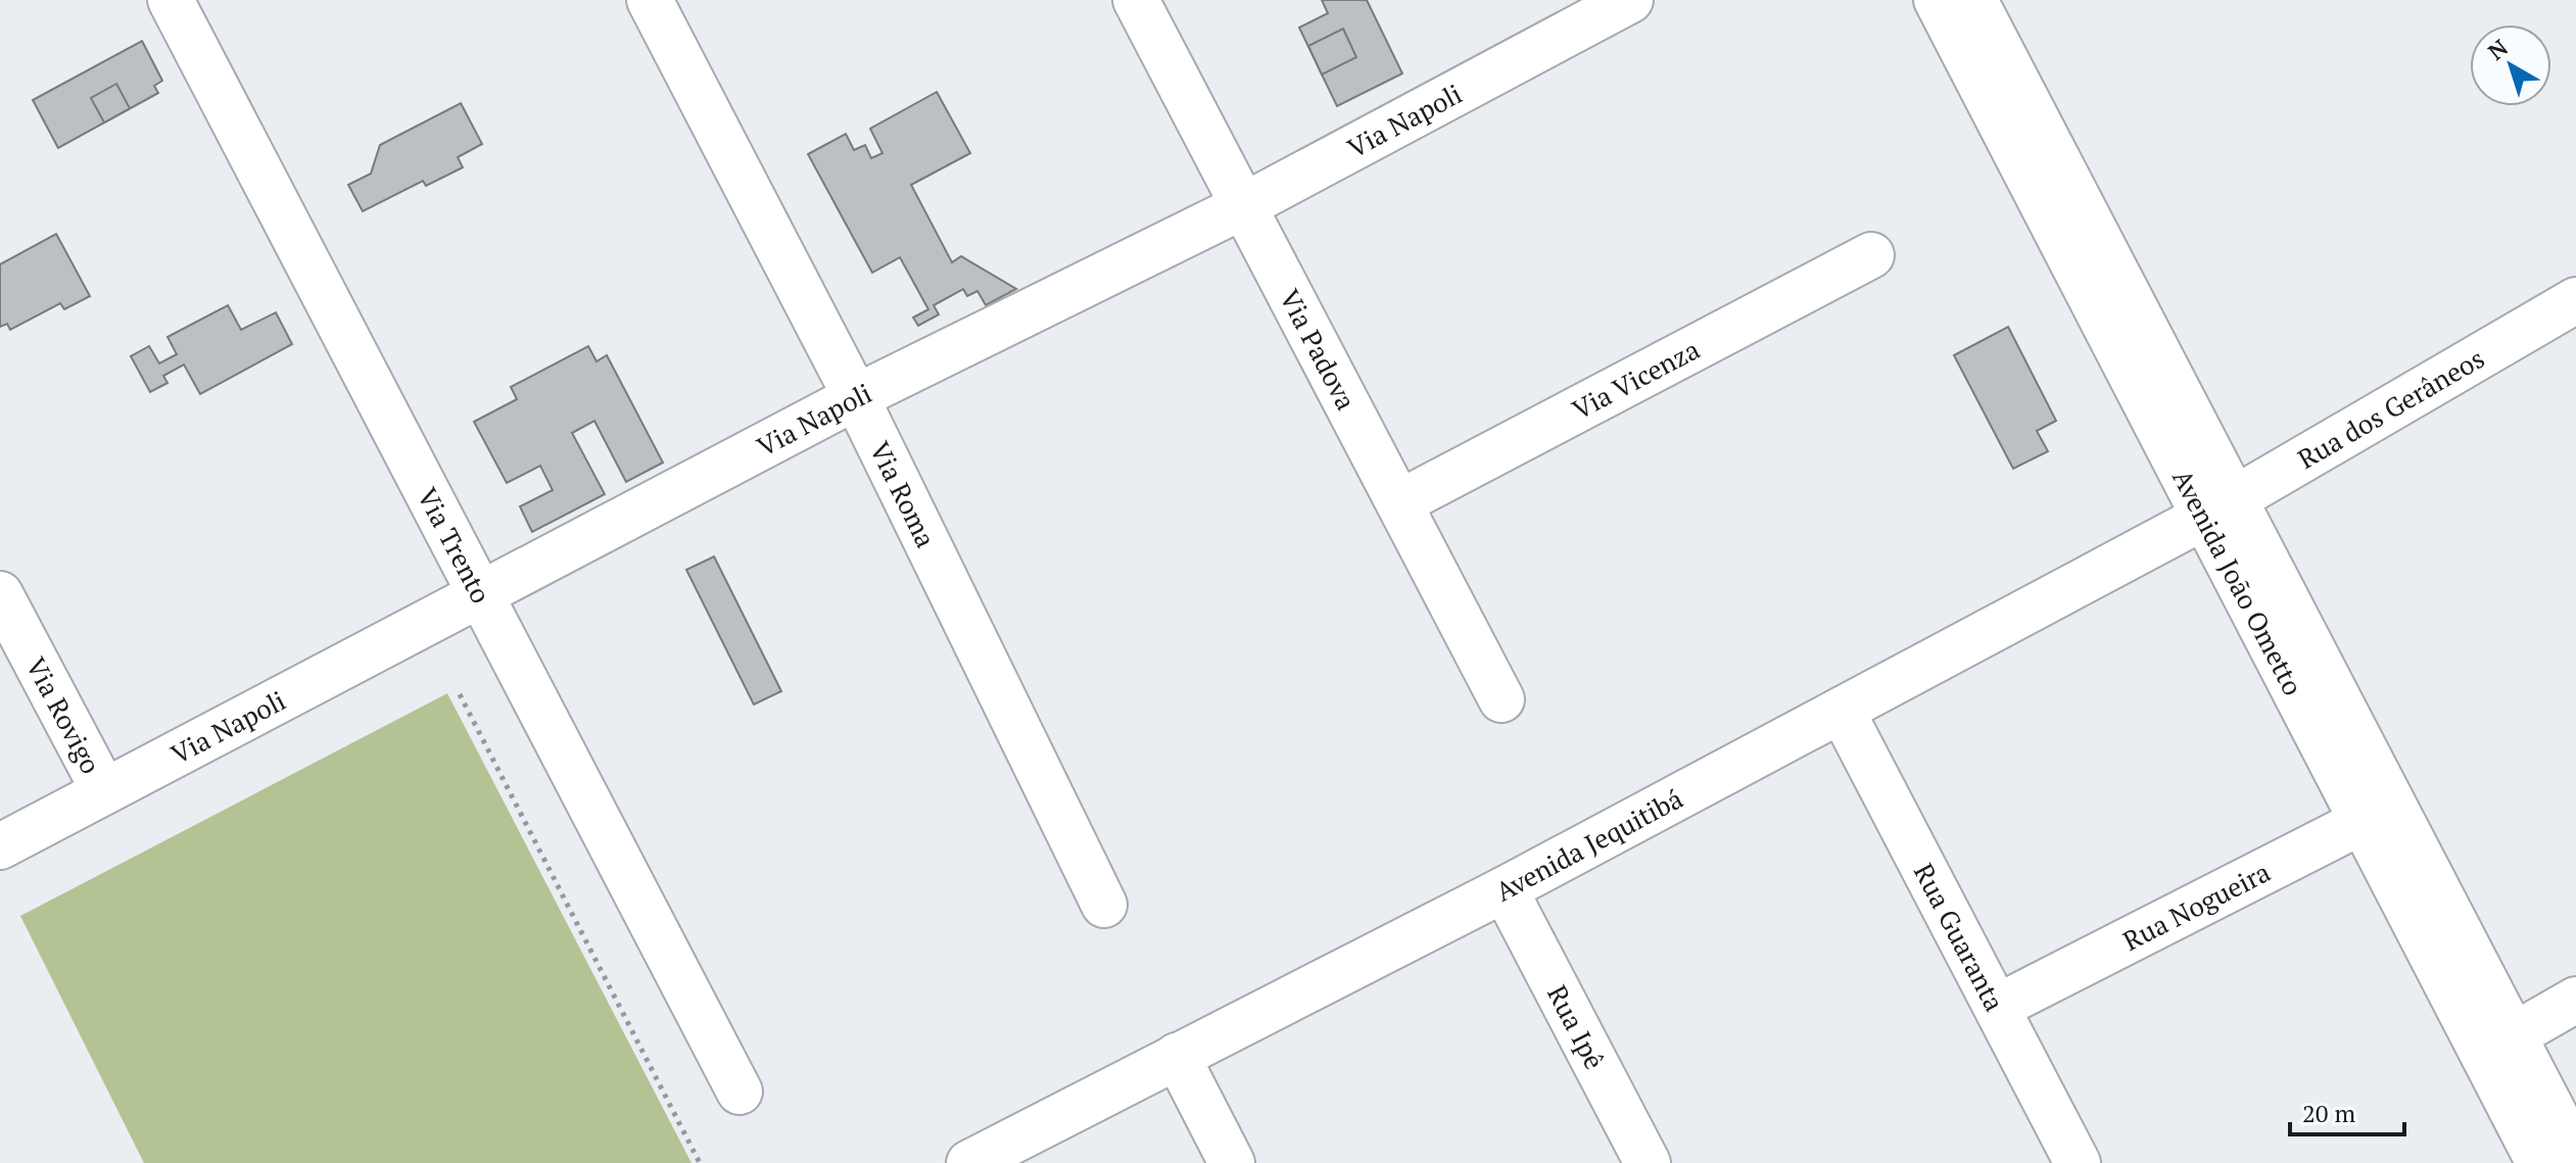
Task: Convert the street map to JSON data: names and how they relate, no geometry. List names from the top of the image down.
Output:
{
  "streets": {
    "street": [
      "Via Napoli",
      "Via Padova",
      "Via Vicenza",
      "Rua dos Gerâneos",
      "Via Roma",
      "Via Trento",
      "Avenida João Ometto",
      "Via Rovigo",
      "Avenida Jequitibá",
      "Rua Nogueira",
      "Rua Guaranta",
      "Rua Ipê"
    ]
  },
  "crossings": [
    ["Via Napoli", "Via Padova"],
    ["Via Napoli", "Via Roma"],
    ["Via Napoli", "Via Trento"],
    ["Via Napoli", "Via Rovigo"],
    ["Via Padova", "Via Vicenza"],
    ["Rua dos Gerâneos", "Avenida João Ometto"],
    ["Rua dos Gerâneos", "Avenida Jequitibá"],
    ["Avenida João Ometto", "Avenida Jequitibá"],
    ["Avenida João Ometto", "Rua Nogueira"],
    ["Avenida Jequitibá", "Rua Guaranta"],
    ["Avenida Jequitibá", "Rua Ipê"],
    ["Rua Nogueira", "Rua Guaranta"]
  ],
  "scale_bar": "20 m",
  "north": "top left"
}
